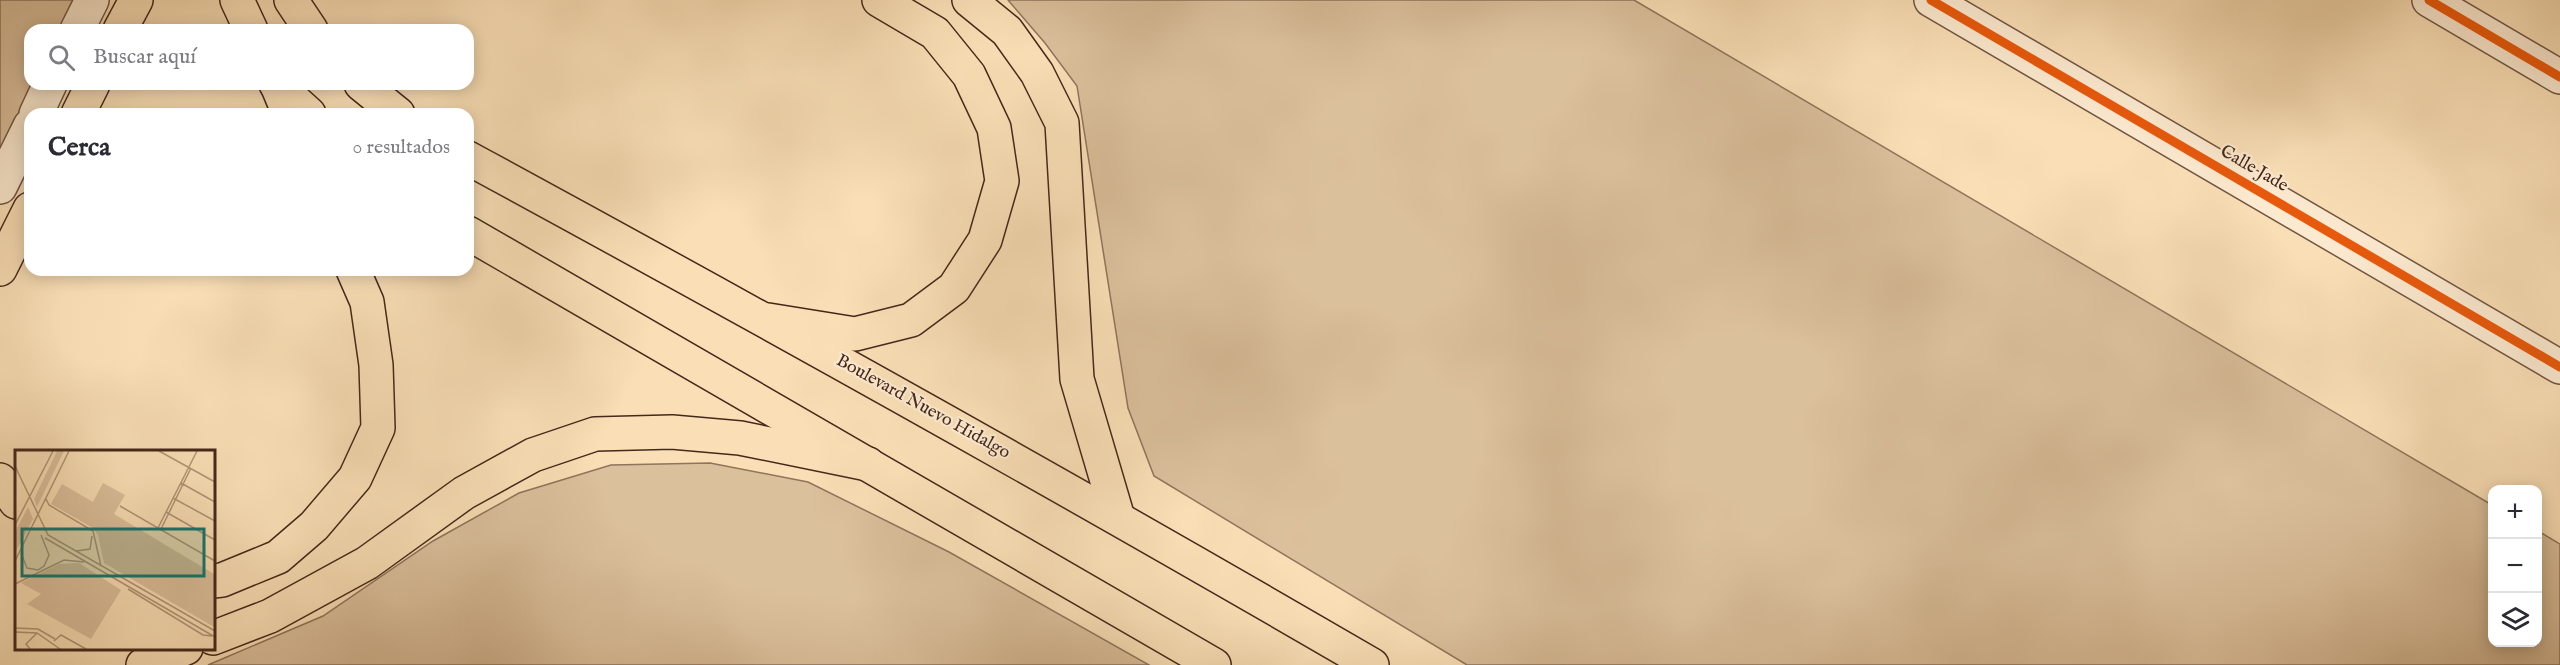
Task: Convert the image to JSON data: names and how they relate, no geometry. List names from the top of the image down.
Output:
{
  "streets": {
    "main road": ["Boulevard Nuevo Hidalgo"],
    "street": ["Calle Jade"]
  },
  "page": {
    "search": "Buscar aquí",
    "heading": ["Cerca", "0 resultados"],
    "map_buttons": ["+", "−"]
  }
}
